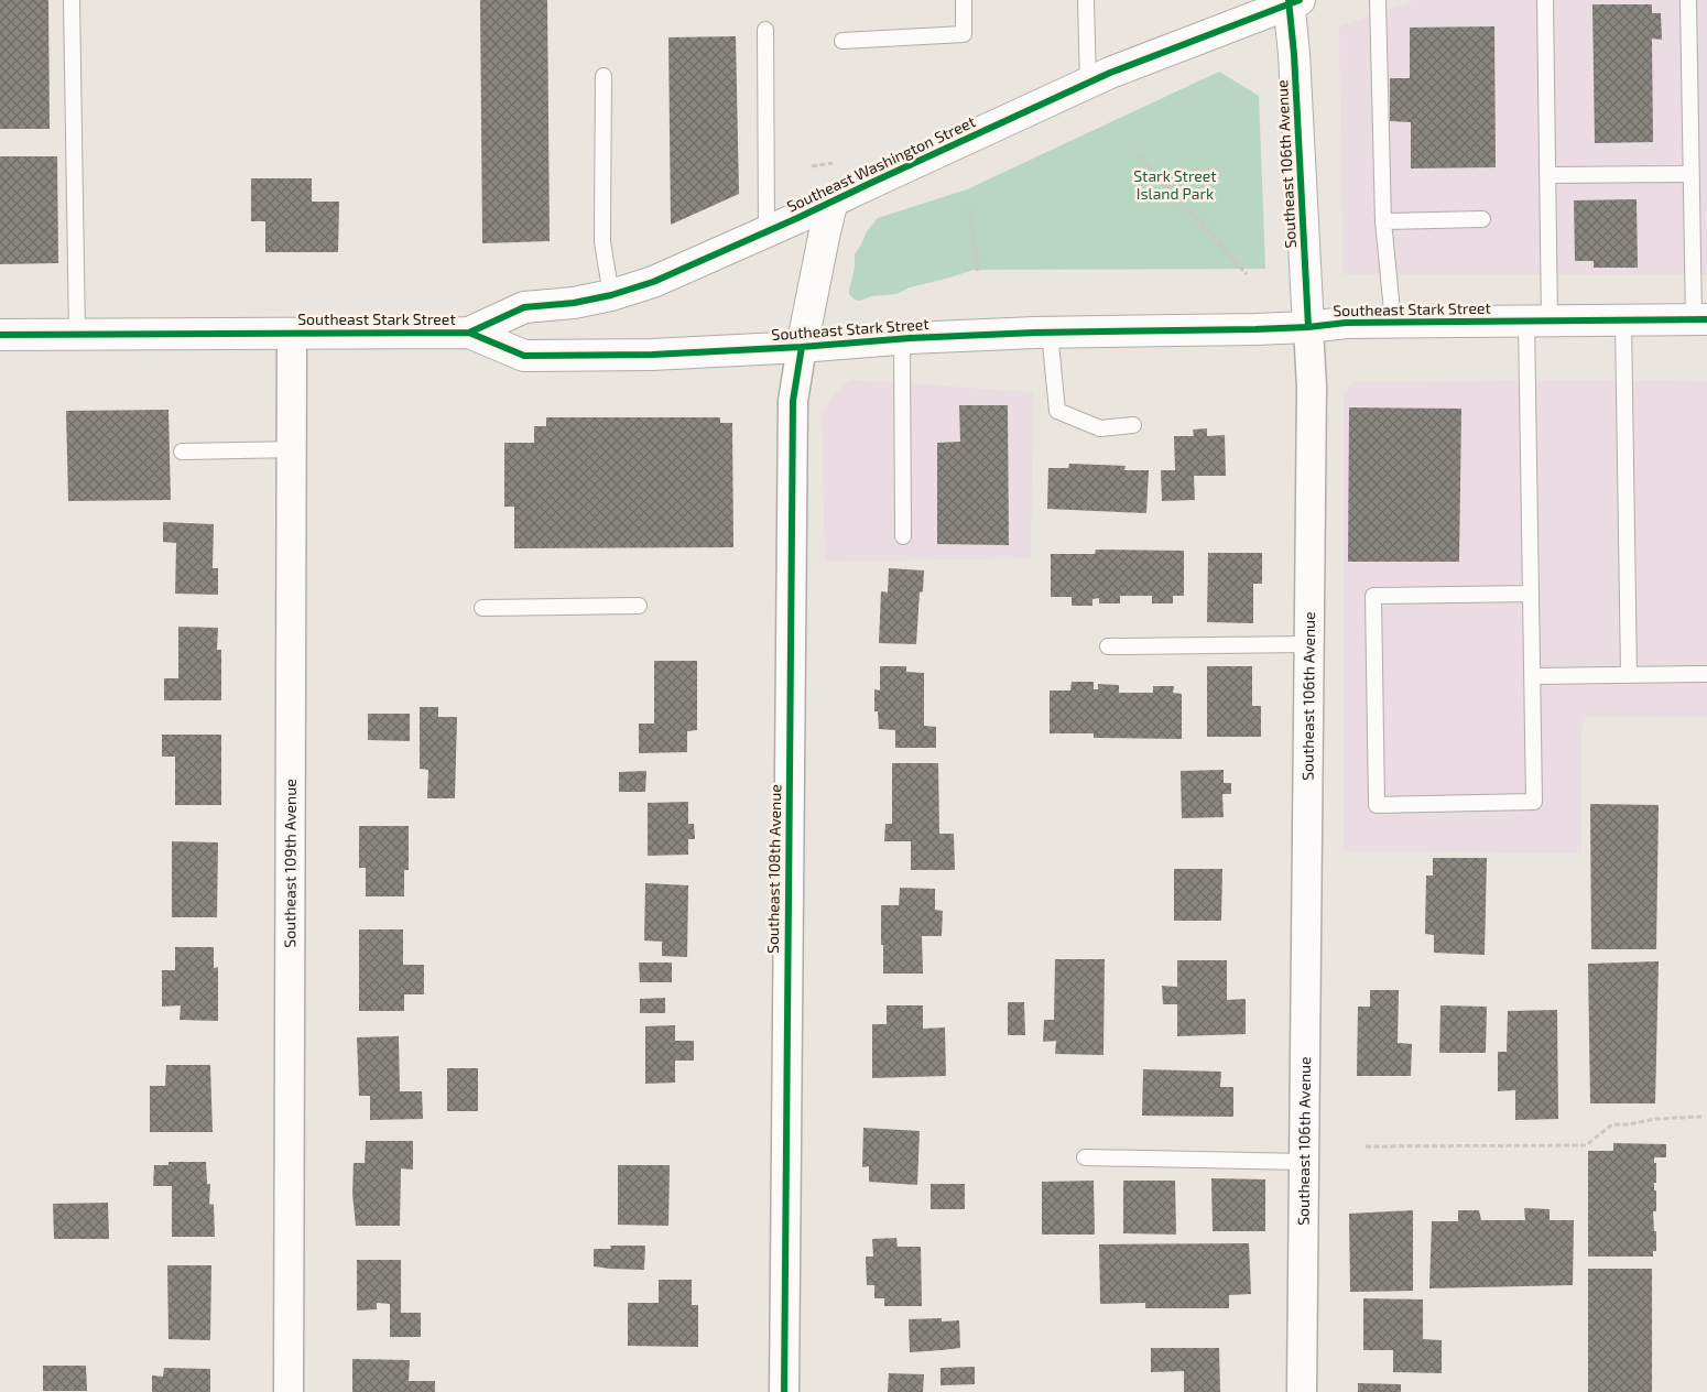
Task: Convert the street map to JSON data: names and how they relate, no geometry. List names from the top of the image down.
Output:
{
  "streets": {
    "main road": [
      "Southeast Washington Street",
      "Southeast 106th Avenue",
      "Southeast Stark Street",
      "Southeast 108th Avenue"
    ],
    "street": ["Southeast 109th Avenue"]
  },
  "crossings": [
    ["Southeast Washington Street", "Southeast 106th Avenue"],
    ["Southeast Washington Street", "Southeast Stark Street"],
    ["Southeast Washington Street", "Southeast 108th Avenue"],
    ["Southeast 106th Avenue", "Southeast Stark Street"],
    ["Southeast Stark Street", "Southeast 109th Avenue"],
    ["Southeast Stark Street", "Southeast 108th Avenue"]
  ],
  "parks": ["Stark Street Island Park"]
}
